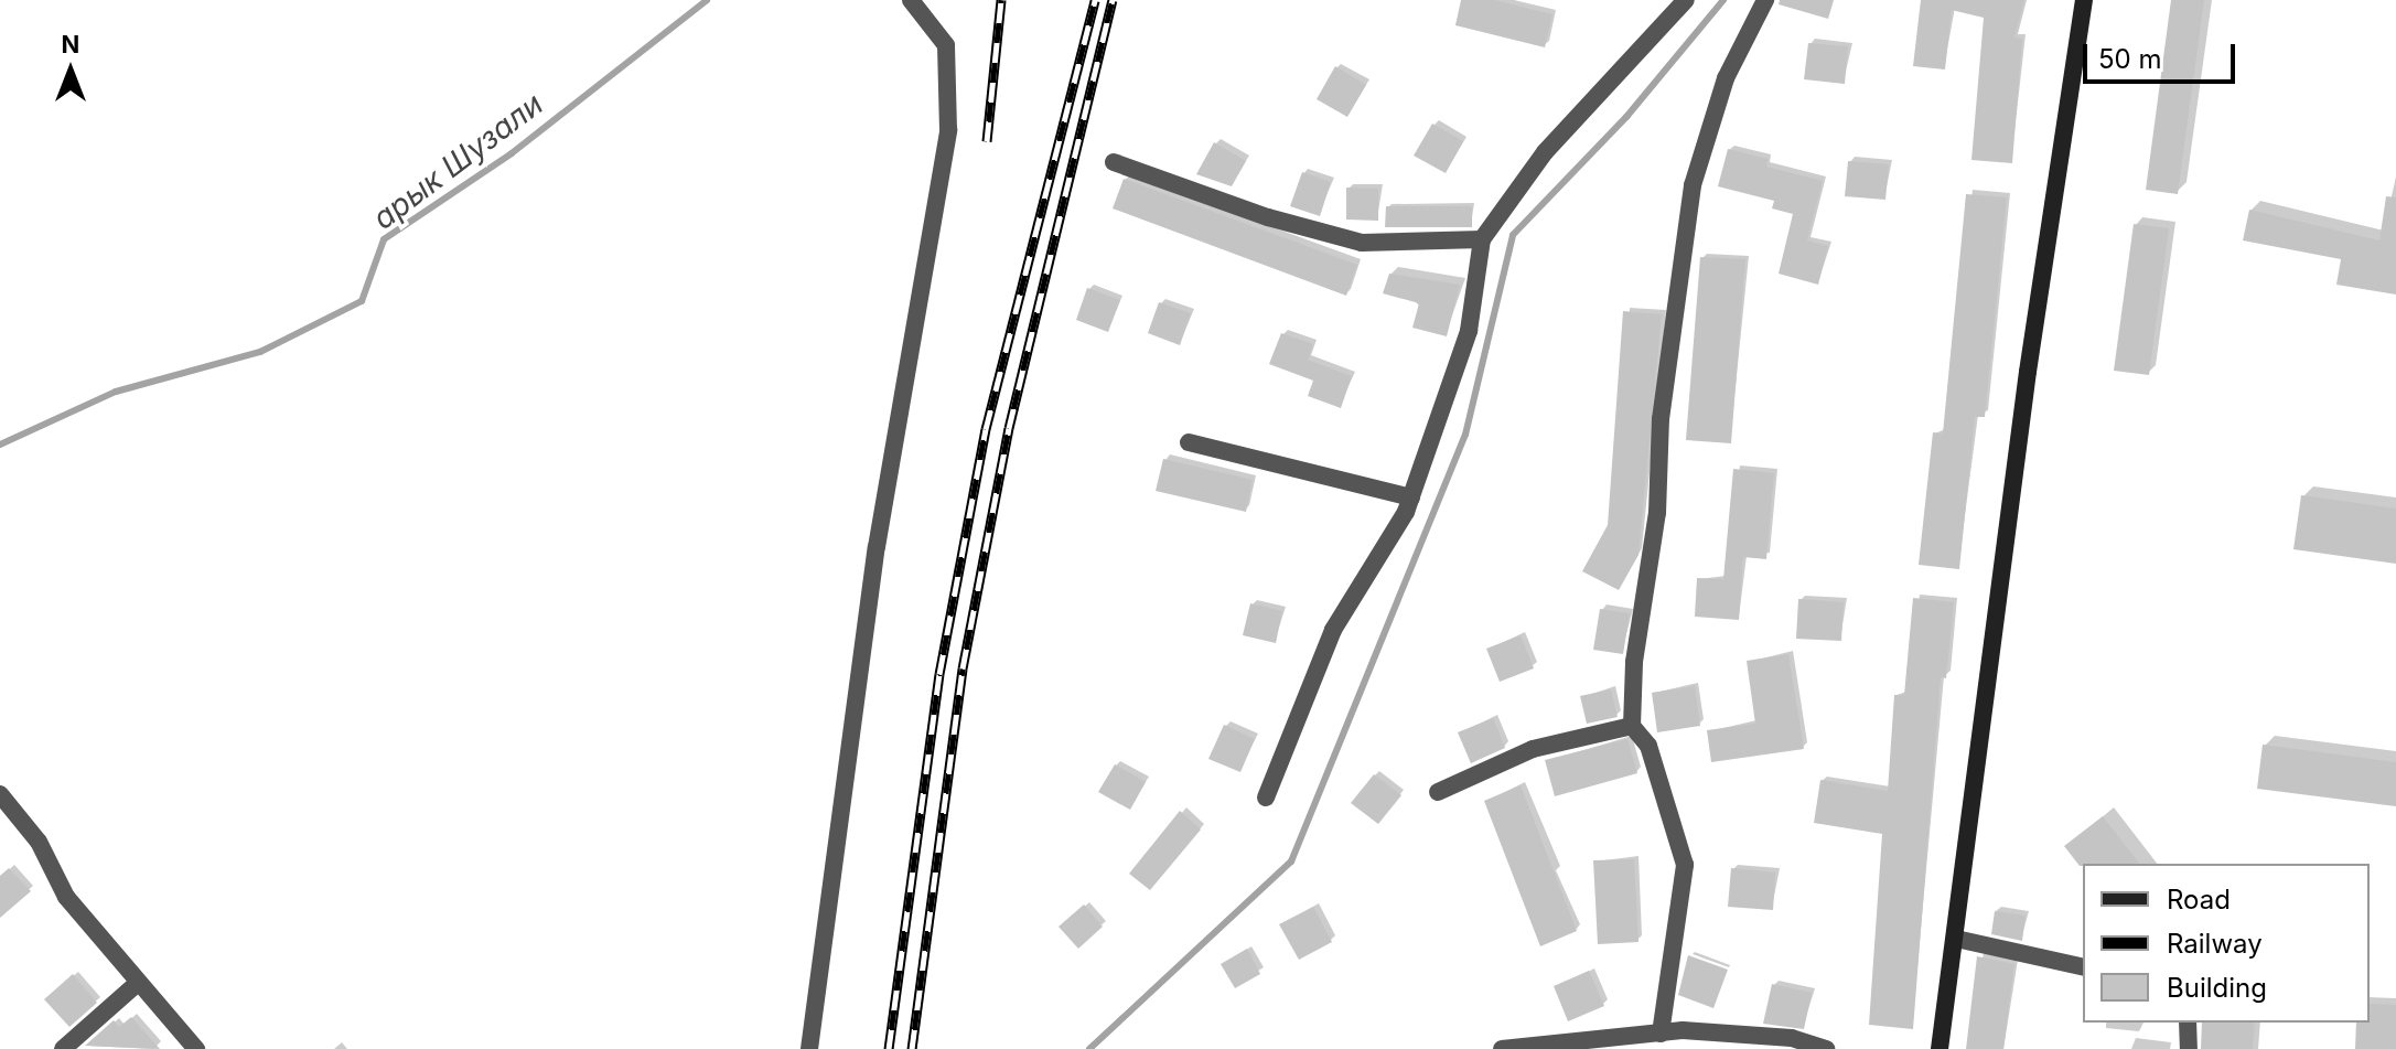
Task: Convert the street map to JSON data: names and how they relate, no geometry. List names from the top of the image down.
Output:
{
  "water": ["арык Шузали"],
  "legend": ["Road", "Railway", "Building"],
  "scale_bar": "50 m",
  "north": "top"
}
